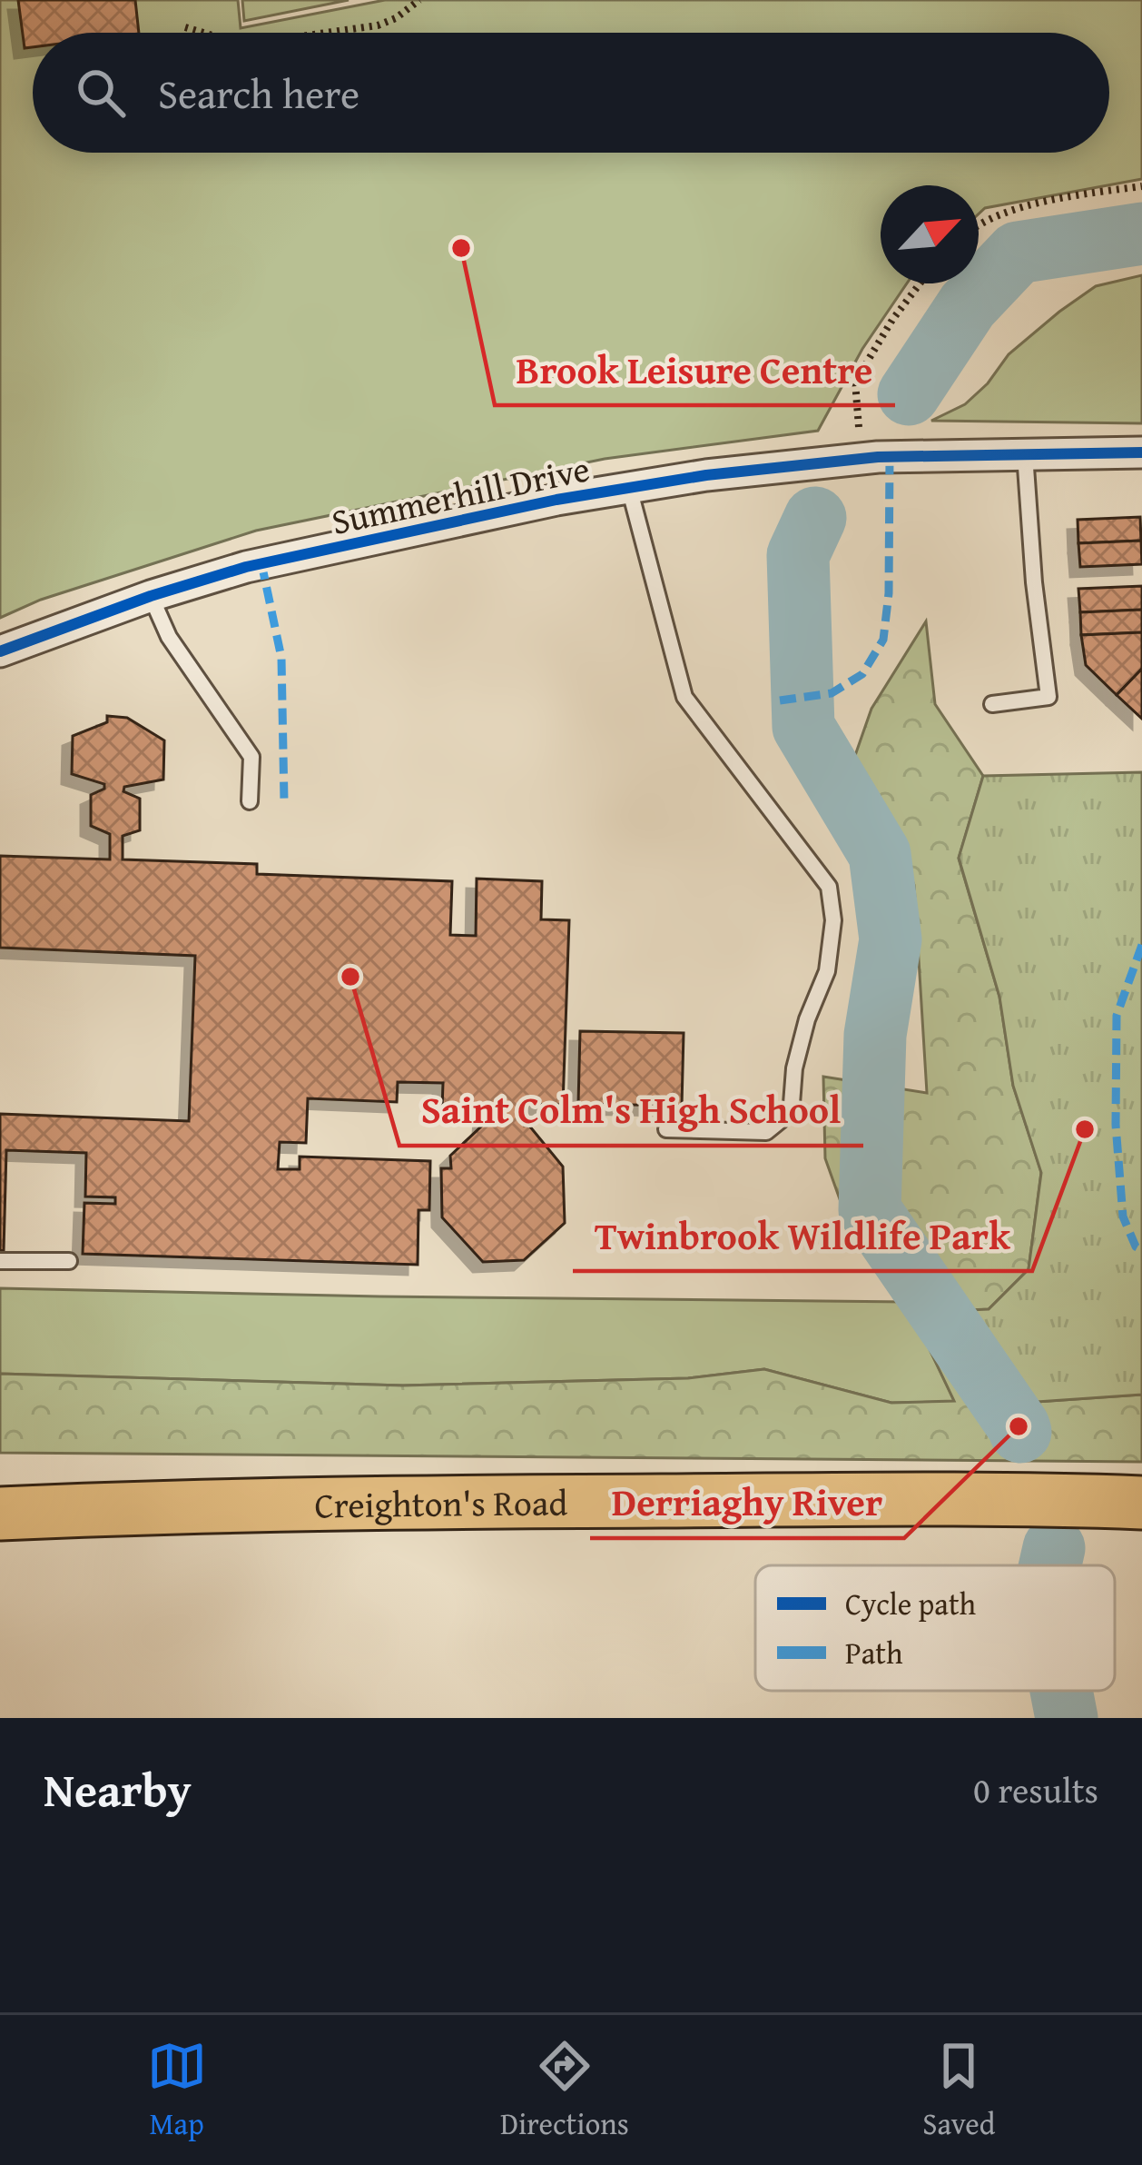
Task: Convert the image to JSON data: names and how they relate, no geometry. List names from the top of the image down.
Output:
{
  "streets": {
    "highway": ["Creighton's Road"],
    "street": ["Summerhill Drive"]
  },
  "places": [
    "Brook Leisure Centre",
    "Saint Colm's High School",
    "Twinbrook Wildlife Park",
    "Derriaghy River"
  ],
  "legend": ["Cycle path", "Path"],
  "north": "top right",
  "page": {
    "search": "Search here",
    "heading": ["Nearby", "0 results"],
    "nav": ["Map", "Directions", "Saved"]
  }
}
